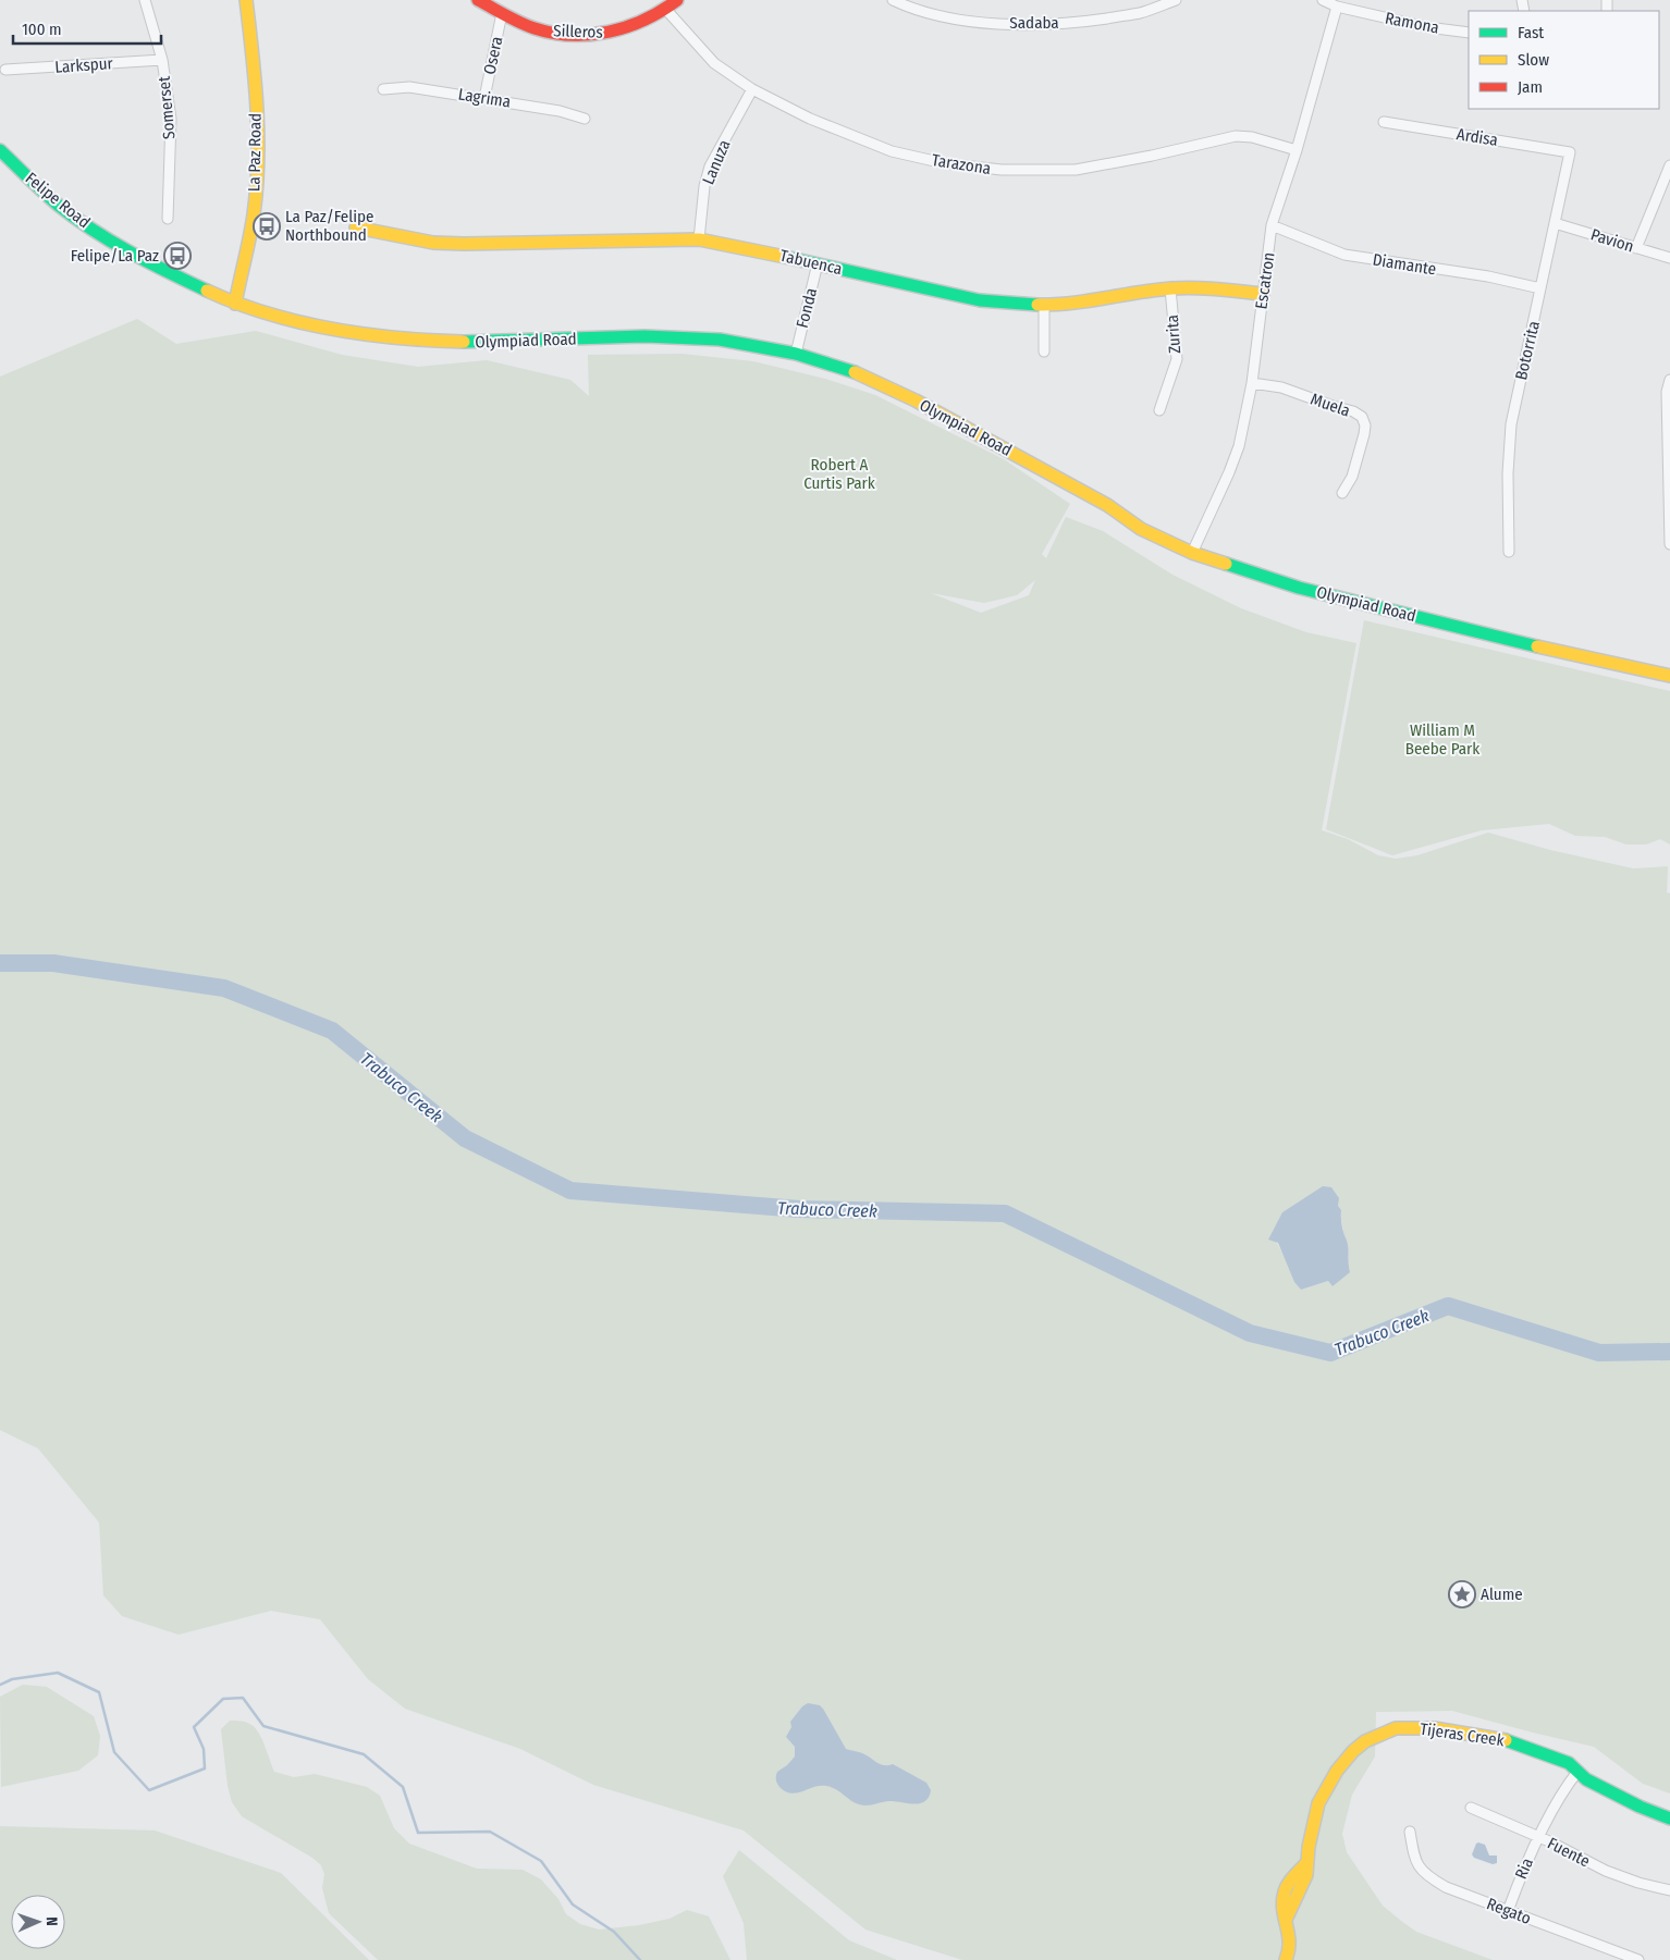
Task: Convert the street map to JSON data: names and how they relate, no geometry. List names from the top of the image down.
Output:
{
  "streets": {
    "main road": [
      "Silleros",
      "La Paz Road",
      "Felipe Road",
      "Tabuenca",
      "Olympiad Road",
      "Tijeras Creek"
    ],
    "street": [
      "Sadaba",
      "Ramona",
      "Osera",
      "Larkspur",
      "Lagrima",
      "Somerset",
      "Ardisa",
      "Lanuza",
      "Tarazona",
      "Pavion",
      "Diamante",
      "Escatron",
      "Fonda",
      "Zurita",
      "Botorrita",
      "Muela",
      "Fuente",
      "Ria",
      "Regato"
    ]
  },
  "crossings": [
    ["Ramona", "Escatron"],
    ["Silleros", "Osera"],
    ["Silleros", "Tarazona"],
    ["Osera", "Lagrima"],
    ["Larkspur", "Somerset"],
    ["Ardisa", "Botorrita"],
    ["La Paz Road", "Felipe Road"],
    ["La Paz Road", "Olympiad Road"],
    ["Lanuza", "Tarazona"],
    ["Lanuza", "Tabuenca"],
    ["Tarazona", "Escatron"],
    ["Felipe Road", "Olympiad Road"],
    ["Pavion", "Botorrita"],
    ["Tabuenca", "Escatron"],
    ["Tabuenca", "Fonda"],
    ["Tabuenca", "Zurita"],
    ["Diamante", "Escatron"],
    ["Diamante", "Botorrita"],
    ["Escatron", "Olympiad Road"],
    ["Escatron", "Muela"],
    ["Fonda", "Olympiad Road"],
    ["Tijeras Creek", "Ria"],
    ["Fuente", "Ria"],
    ["Ria", "Regato"]
  ],
  "water": ["Trabuco Creek"],
  "parks": ["Robert A Curtis Park", "William M Beebe Park"],
  "places": {
    "bus stop": ["La Paz/Felipe Northbound", "Felipe/La Paz"],
    "place": ["Alume"]
  },
  "legend": ["Fast", "Slow", "Jam"],
  "scale_bar": "100 m",
  "north": "right"
}
